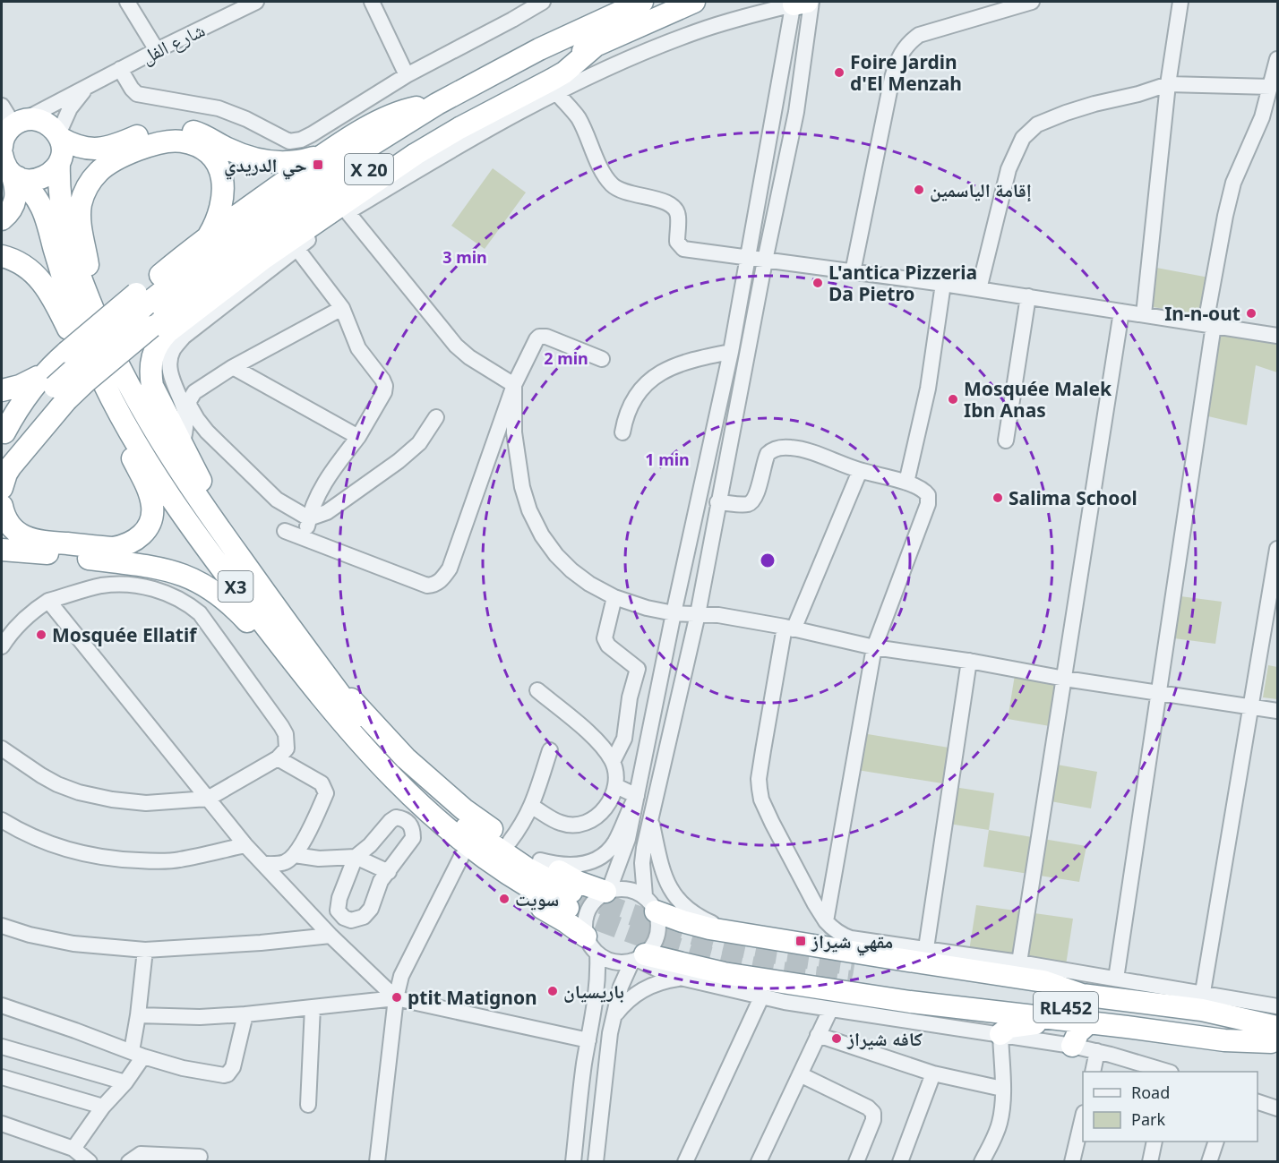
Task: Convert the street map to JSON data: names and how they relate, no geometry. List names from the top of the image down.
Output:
{
  "streets": {
    "highway": ["X 20", "X3", "RL452"],
    "street": ["شارع الفل"]
  },
  "places": {
    "other": [
      "Foire Jardin d'El Menzah",
      "إقامة الياسمين",
      "L'antica Pizzeria Da Pietro",
      "In-n-out",
      "Mosquée Malek Ibn Anas",
      "Salima School",
      "Mosquée Ellatif",
      "سويت",
      "باريسيان",
      "ptit Matignon",
      "کافه شيراز"
    ],
    "transit": ["حي الدريدي", "مقهي شيراز"]
  },
  "legend": ["Road", "Park"],
  "rings": ["3 min", "2 min", "1 min"]
}
